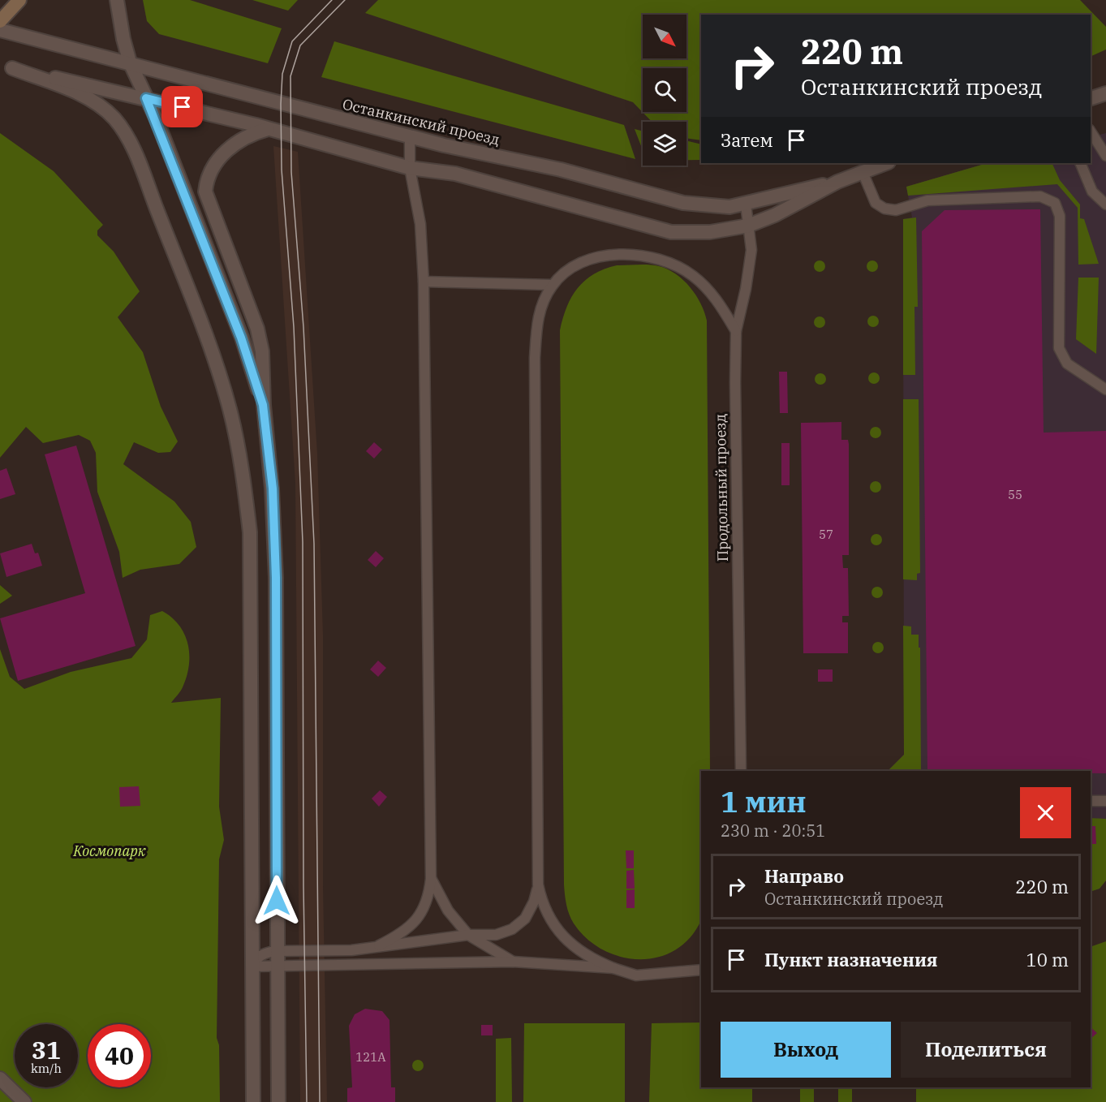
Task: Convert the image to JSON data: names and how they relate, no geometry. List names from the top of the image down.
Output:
{
  "streets": {
    "street": ["Останкинский проезд"],
    "lane": ["Продольный проезд"]
  },
  "crossings": [
    ["Останкинский проезд", "Продольный проезд"]
  ],
  "parks": ["Космопарк"],
  "house_numbers": ["55", "57", "121А"],
  "north": "bottom right",
  "page": {
    "turn": ["220 m", "Останкинский проезд"],
    "then": "Затем",
    "heading": ["1 мин", "230 m · 20:51"],
    "list": [
      {
        "name": "Направо",
        "note": "Останкинский проезд",
        "value": "220 m"
      },
      {
        "name": "Пункт назначения",
        "value": "10 m"
      }
    ],
    "buttons": ["Выход", "Поделиться"],
    "speed": "31 km/h",
    "limit": "40"
  }
}
